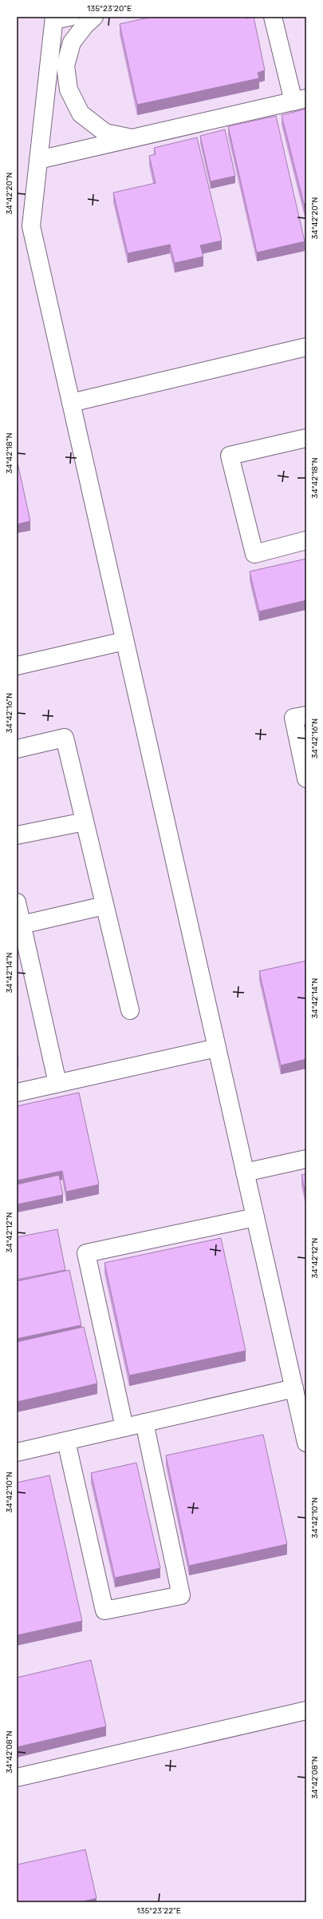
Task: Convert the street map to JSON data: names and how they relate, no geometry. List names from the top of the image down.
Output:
{
  "coordinates": [
    "135°23'20\"E",
    "34°42'20\"N",
    "34°42'18\"N",
    "34°42'16\"N",
    "34°42'14\"N",
    "34°42'12\"N",
    "34°42'10\"N",
    "34°42'08\"N",
    "135°23'22\"E"
  ]
}
